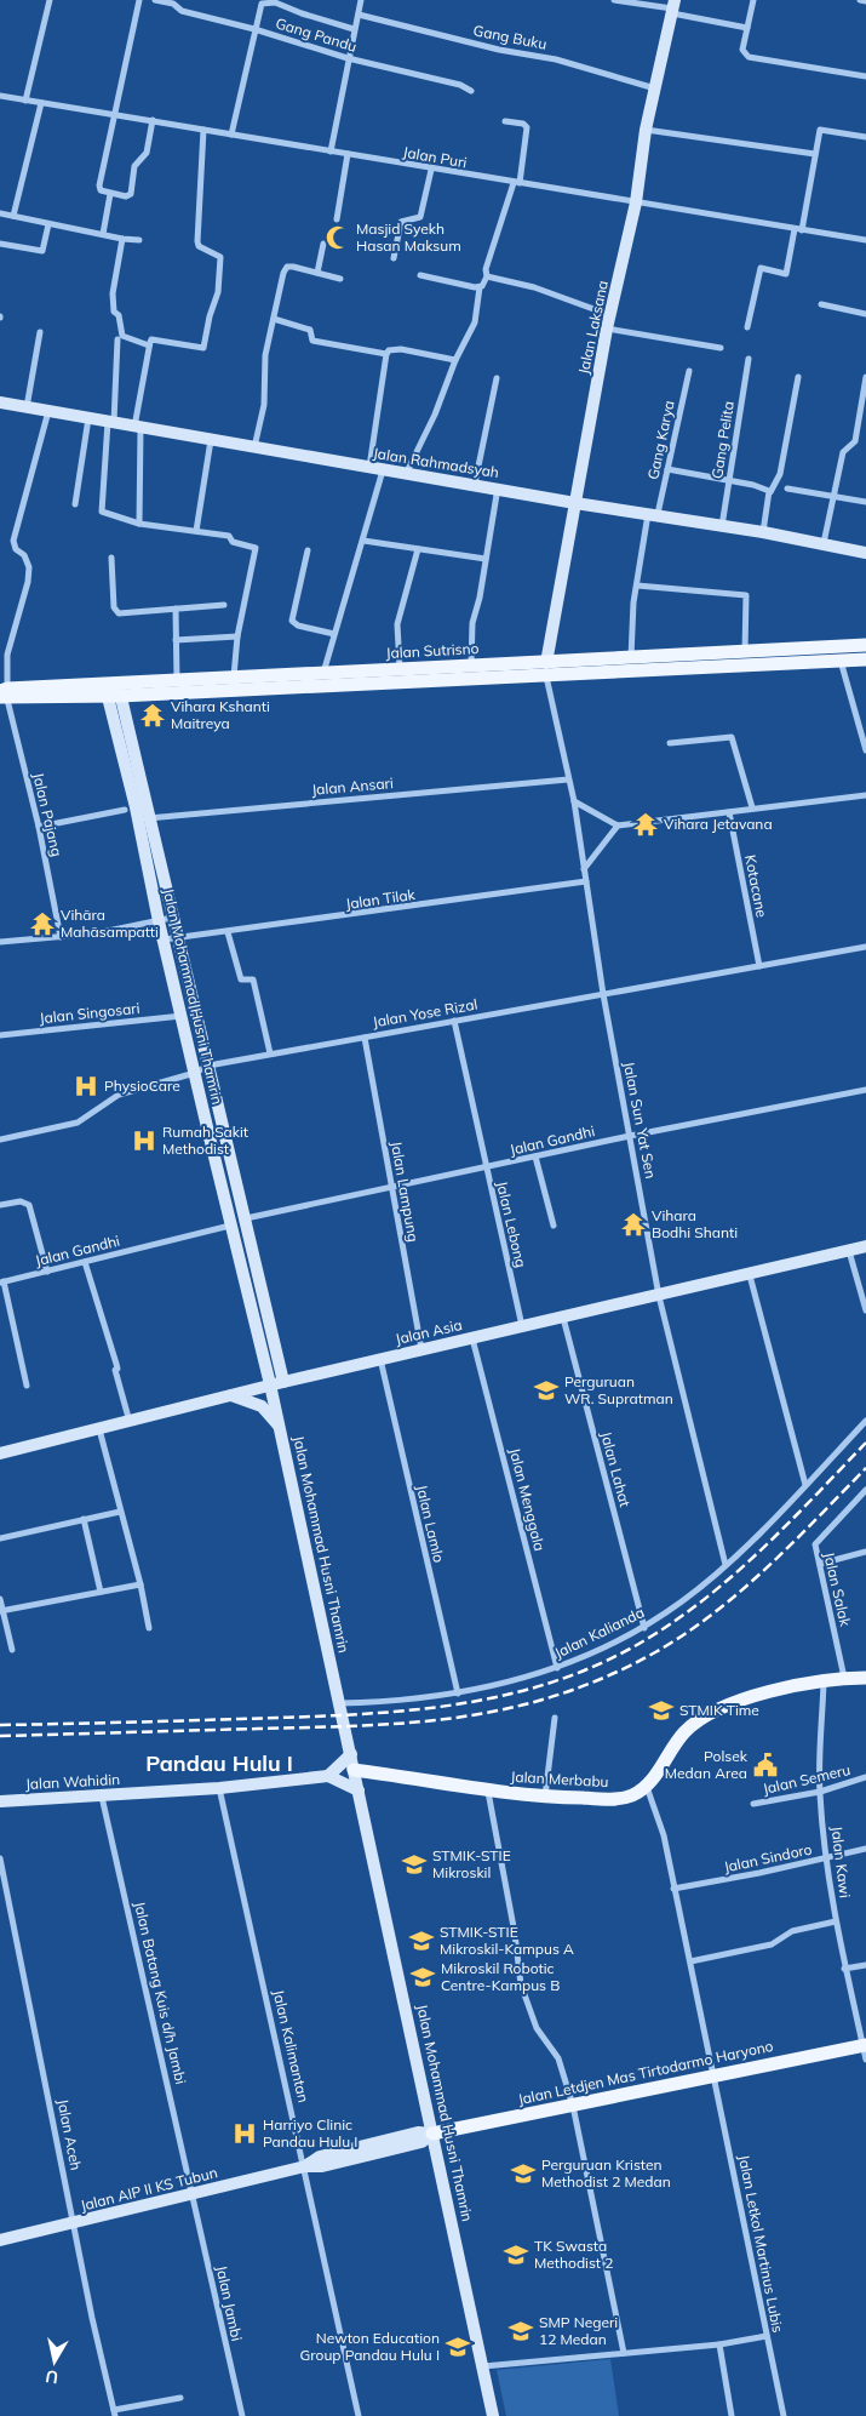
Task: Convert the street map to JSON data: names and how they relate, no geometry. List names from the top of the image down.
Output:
{
  "streets": {
    "main road": [
      "Jalan Laksana",
      "Jalan Rahmadsyah",
      "Jalan Sutrisno",
      "Jalan Mohammad Husni Thamrin",
      "Jalan Asia",
      "Jalan Merbabu",
      "Jalan Wahidin",
      "Jalan Letdjen Mas Tirtodarmo Haryono",
      "Jalan AIP II KS Tubun"
    ],
    "street": [
      "Gang Pandu",
      "Gang Buku",
      "Jalan Puri",
      "Gang Karya",
      "Gang Pelita",
      "Jalan Ansari",
      "Jalan Pajang",
      "Kotacane",
      "Jalan Tilak",
      "Jalan Singosari",
      "Jalan Yose Rizal",
      "Jalan Sun Yat Sen",
      "Jalan Gandhi",
      "Jalan Lampung",
      "Jalan Lebong",
      "Jalan Lahat",
      "Jalan Menggala",
      "Jalan Lamlo",
      "Jalan Salak",
      "Jalan Kalianda",
      "Jalan Semeru",
      "Jalan Sindoro",
      "Jalan Kawi",
      "Jalan Batang Kuis d/h Jambi",
      "Jalan Kalimantan",
      "Jalan Aceh",
      "Jalan Letkol Martinus Lubis",
      "Jalan Jambi"
    ]
  },
  "crossings": [
    ["Gang Buku", "Jalan Laksana"],
    ["Jalan Puri", "Jalan Laksana"],
    ["Jalan Laksana", "Jalan Rahmadsyah"],
    ["Jalan Laksana", "Jalan Sutrisno"],
    ["Jalan Laksana", "Jalan Sun Yat Sen"],
    ["Gang Karya", "Jalan Rahmadsyah"],
    ["Gang Karya", "Jalan Sutrisno"],
    ["Gang Pelita", "Jalan Rahmadsyah"],
    ["Jalan Rahmadsyah", "Jalan Pajang"],
    ["Jalan Sutrisno", "Jalan Pajang"],
    ["Jalan Sutrisno", "Jalan Mohammad Husni Thamrin"],
    ["Jalan Sutrisno", "Jalan Sun Yat Sen"],
    ["Jalan Ansari", "Jalan Mohammad Husni Thamrin"],
    ["Jalan Ansari", "Jalan Sun Yat Sen"],
    ["Kotacane", "Jalan Yose Rizal"],
    ["Jalan Tilak", "Jalan Mohammad Husni Thamrin"],
    ["Jalan Tilak", "Jalan Sun Yat Sen"],
    ["Jalan Mohammad Husni Thamrin", "Jalan Singosari"],
    ["Jalan Mohammad Husni Thamrin", "Jalan Yose Rizal"],
    ["Jalan Mohammad Husni Thamrin", "Jalan Gandhi"],
    ["Jalan Mohammad Husni Thamrin", "Jalan Asia"],
    ["Jalan Mohammad Husni Thamrin", "Jalan Kalianda"],
    ["Jalan Mohammad Husni Thamrin", "Jalan Merbabu"],
    ["Jalan Mohammad Husni Thamrin", "Jalan Letdjen Mas Tirtodarmo Haryono"],
    ["Jalan Mohammad Husni Thamrin", "Jalan AIP II KS Tubun"],
    ["Jalan Yose Rizal", "Jalan Sun Yat Sen"],
    ["Jalan Yose Rizal", "Jalan Lampung"],
    ["Jalan Yose Rizal", "Jalan Lebong"],
    ["Jalan Sun Yat Sen", "Jalan Gandhi"],
    ["Jalan Sun Yat Sen", "Jalan Asia"],
    ["Jalan Sun Yat Sen", "Jalan Kalianda"],
    ["Jalan Gandhi", "Jalan Lampung"],
    ["Jalan Gandhi", "Jalan Lebong"],
    ["Jalan Lampung", "Jalan Asia"],
    ["Jalan Lebong", "Jalan Asia"],
    ["Jalan Asia", "Jalan Lahat"],
    ["Jalan Asia", "Jalan Menggala"],
    ["Jalan Asia", "Jalan Lamlo"],
    ["Jalan Lahat", "Jalan Kalianda"],
    ["Jalan Menggala", "Jalan Kalianda"],
    ["Jalan Lamlo", "Jalan Kalianda"],
    ["Jalan Merbabu", "Jalan Letkol Martinus Lubis"],
    ["Jalan Semeru", "Jalan Kawi"],
    ["Jalan Wahidin", "Jalan Batang Kuis d/h Jambi"],
    ["Jalan Wahidin", "Jalan Kalimantan"],
    ["Jalan Sindoro", "Jalan Kawi"],
    ["Jalan Sindoro", "Jalan Letkol Martinus Lubis"],
    ["Jalan Kawi", "Jalan Letdjen Mas Tirtodarmo Haryono"],
    ["Jalan Batang Kuis d/h Jambi", "Jalan AIP II KS Tubun"],
    ["Jalan Batang Kuis d/h Jambi", "Jalan Jambi"],
    ["Jalan Kalimantan", "Jalan AIP II KS Tubun"],
    ["Jalan Letdjen Mas Tirtodarmo Haryono", "Jalan AIP II KS Tubun"],
    ["Jalan Letdjen Mas Tirtodarmo Haryono", "Jalan Letkol Martinus Lubis"],
    ["Jalan Aceh", "Jalan AIP II KS Tubun"],
    ["Jalan AIP II KS Tubun", "Jalan Jambi"]
  ],
  "districts": ["Pandau Hulu I"],
  "places": {
    "mosque": ["Masjid Syekh Hasan Maksum"],
    "temple": [
      "Vihara Kshanti Maitreya",
      "Vihara Jetavana",
      "Vihāra Mahāsampatti",
      "Vihara Bodhi Shanti"
    ],
    "hospital": ["PhysioCare", "Rumah Sakit Methodist", "Harriyo Clinic Pandau Hulu I"],
    "school or university": [
      "Perguruan WR. Supratman",
      "STMIK Time",
      "STMIK-STIE Mikroskil",
      "STMIK-STIE Mikroskil-Kampus A",
      "Mikroskil Robotic Centre-Kampus B",
      "Perguruan Kristen Methodist 2 Medan",
      "TK Swasta Methodist 2",
      "SMP Negeri 12 Medan",
      "Newton Education Group Pandau Hulu I"
    ],
    "public building": ["Polsek Medan Area"]
  },
  "north": "bottom"
}
